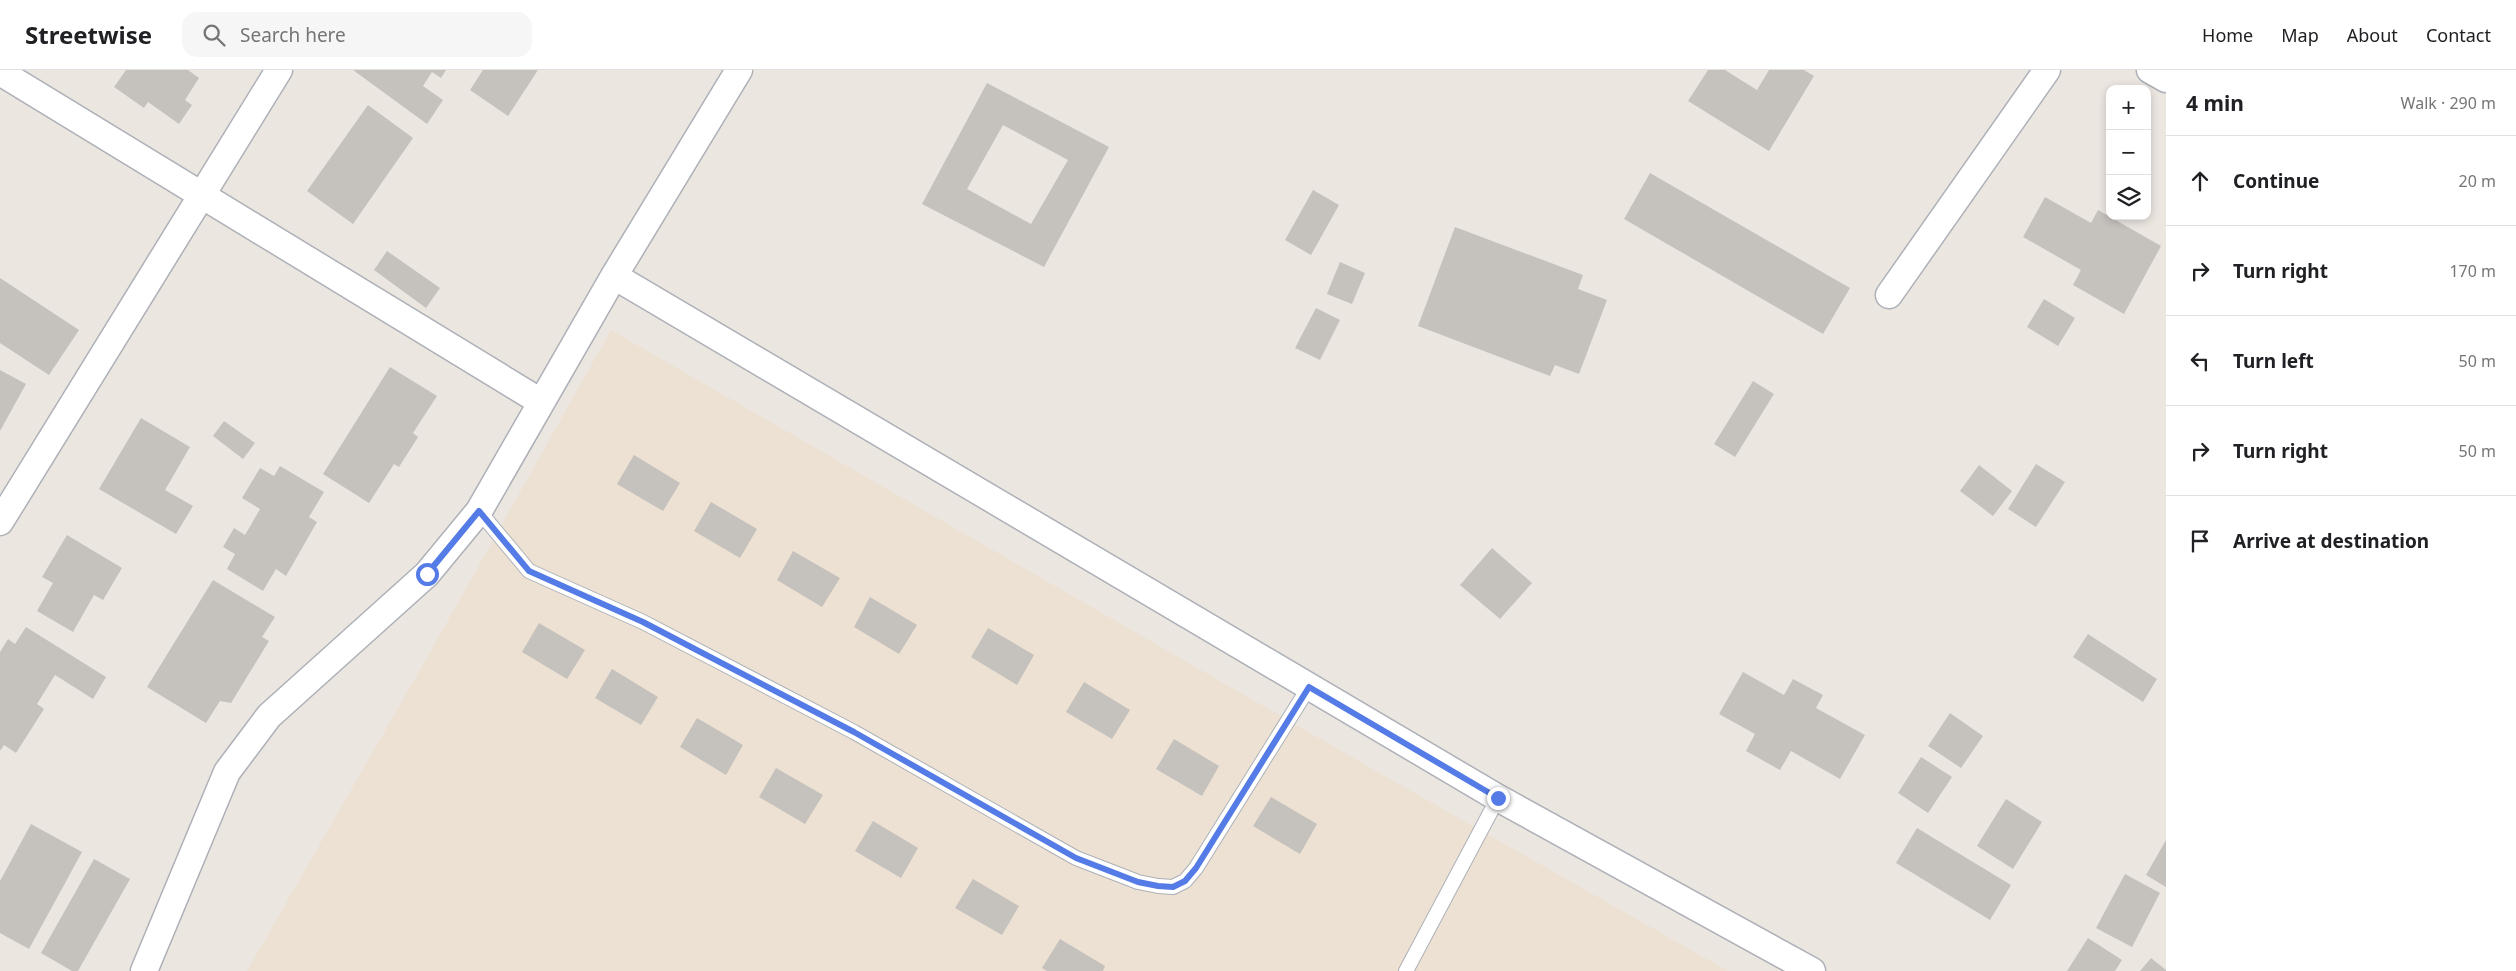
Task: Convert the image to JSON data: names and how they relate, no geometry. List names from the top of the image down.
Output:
{
  "page": {
    "header": "Streetwise",
    "search": "Search here",
    "nav": [
      "Home",
      "Map",
      "About",
      "Contact"
    ],
    "heading": ["4 min", "Walk · 290 m"],
    "map_buttons": ["+", "−"],
    "list": [
      ["Continue", "20 m"],
      ["Turn right", "170 m"],
      ["Turn left", "50 m"],
      ["Turn right", "50 m"],
      "Arrive at destination"
    ]
  }
}
